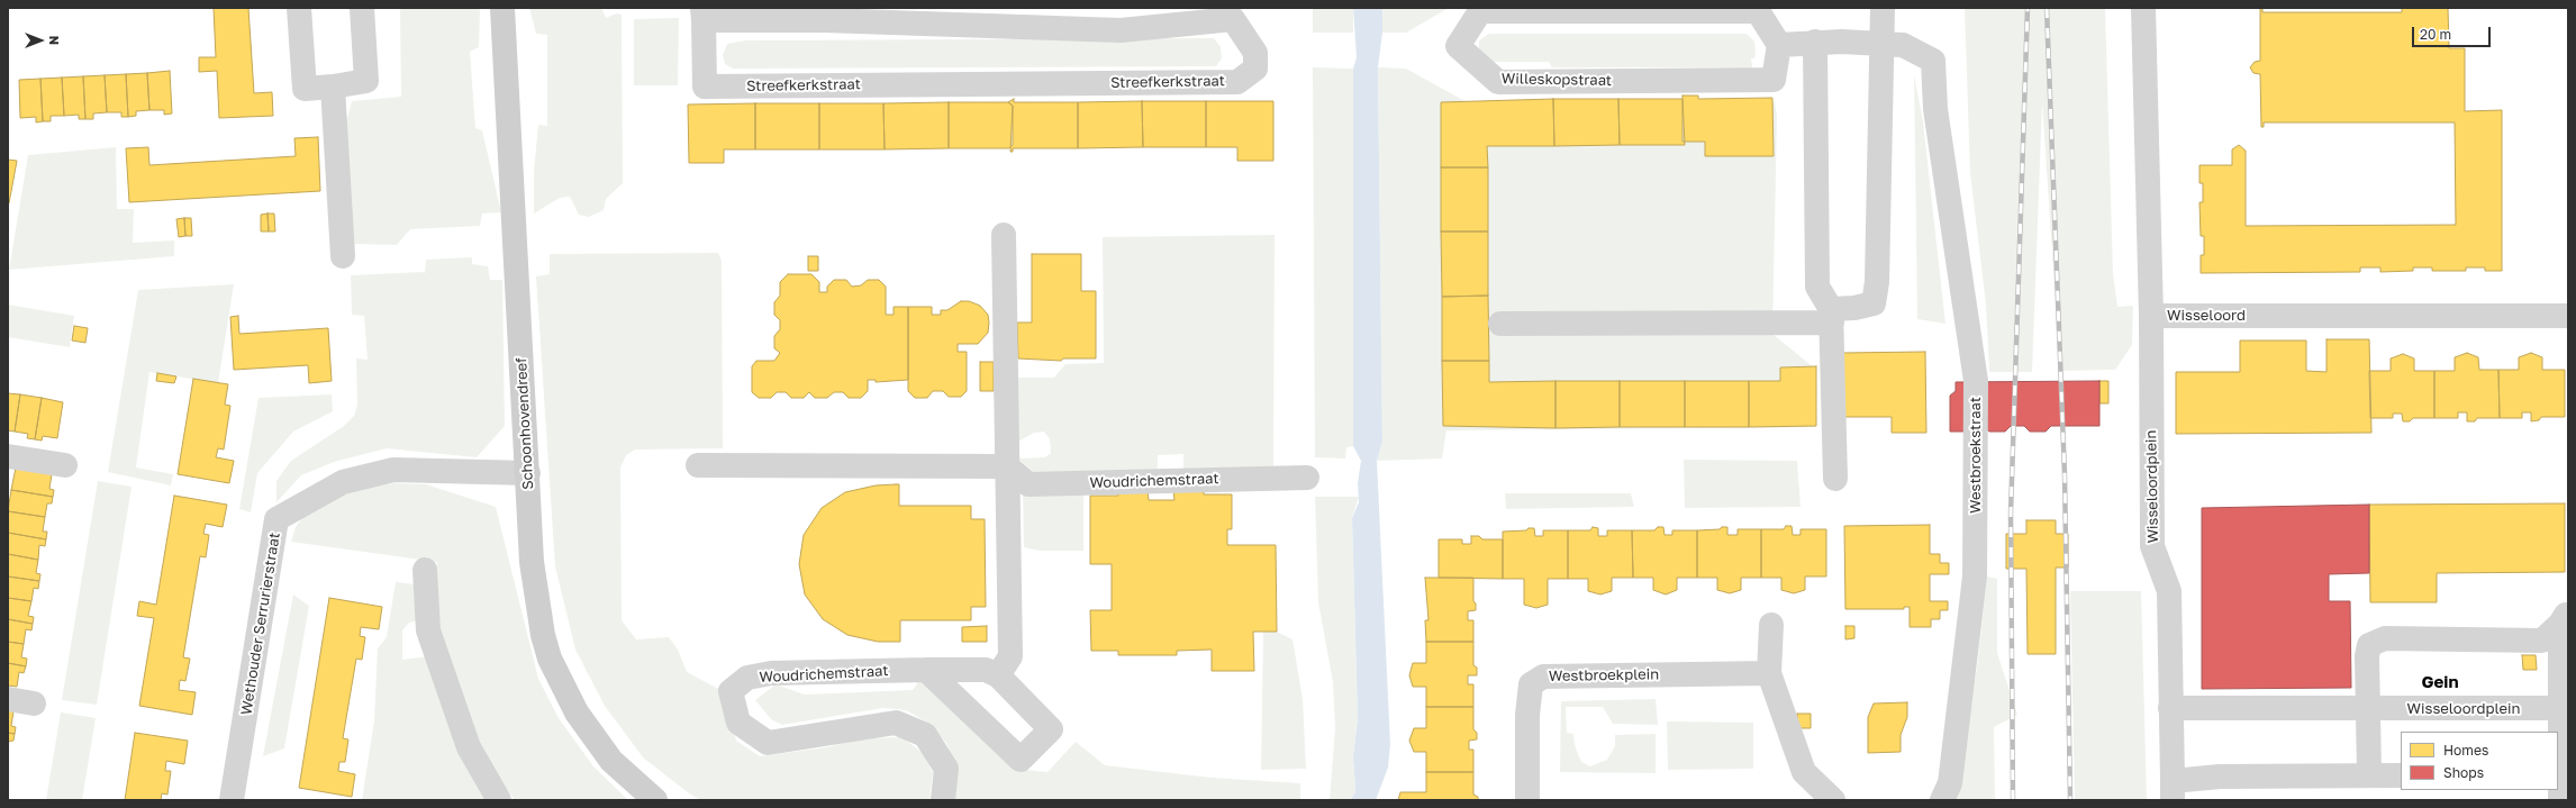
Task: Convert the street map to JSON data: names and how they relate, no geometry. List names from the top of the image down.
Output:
{
  "streets": {
    "street": [
      "Willeskopstraat",
      "Streefkerkstraat",
      "Wisseloord",
      "Schoonhovendreef",
      "Westbroekstraat",
      "Woudrichemstraat",
      "Wisseloordplein",
      "Wethouder Serrurierstraat",
      "Westbroekplein"
    ]
  },
  "crossings": [
    ["Wisseloord", "Wisseloordplein"],
    ["Schoonhovendreef", "Wethouder Serrurierstraat"]
  ],
  "districts": ["Gein"],
  "legend": ["Homes", "Shops"],
  "scale_bar": "20 m",
  "north": "right"
}
